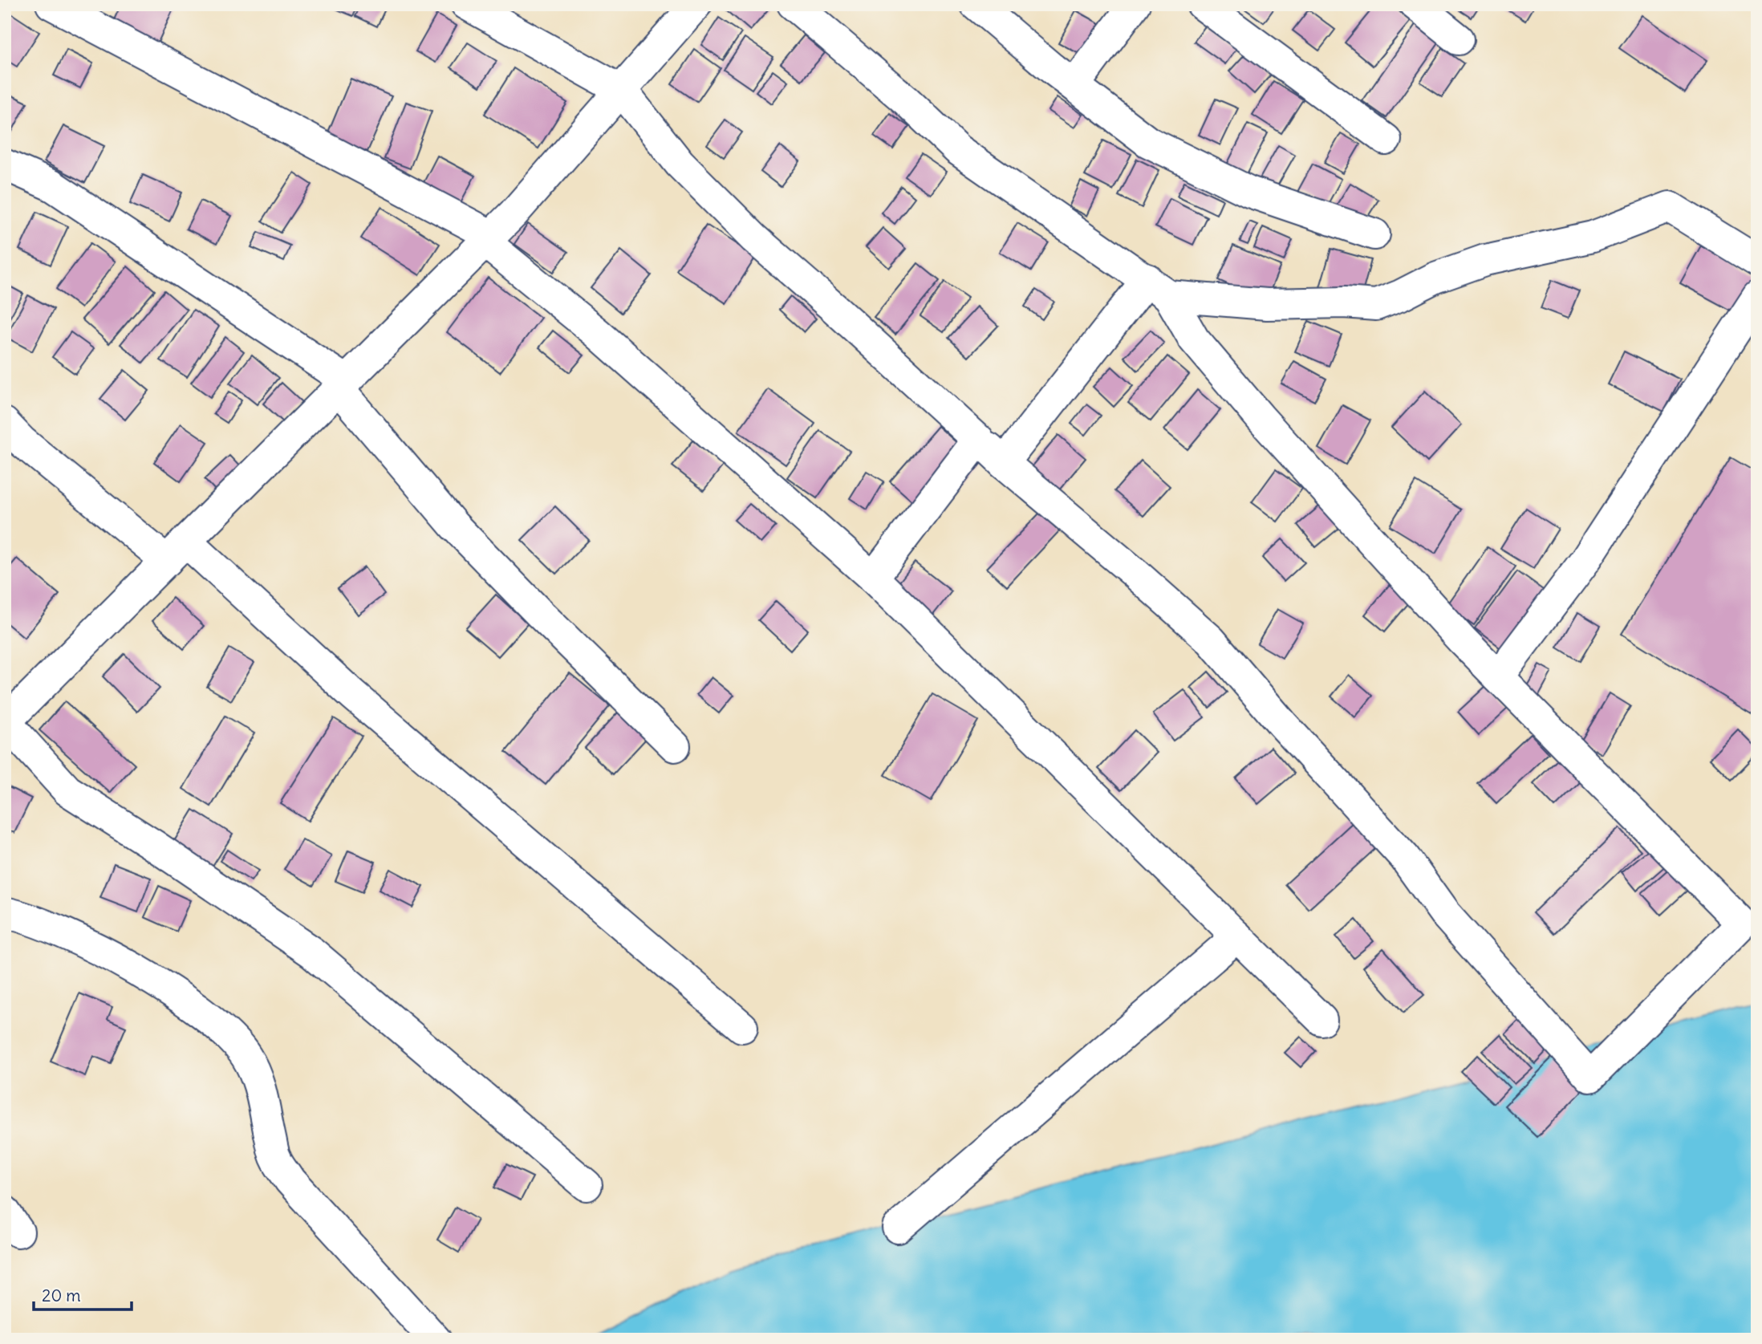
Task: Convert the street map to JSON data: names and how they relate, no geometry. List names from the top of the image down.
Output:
{
  "scale_bar": "20 m"
}
